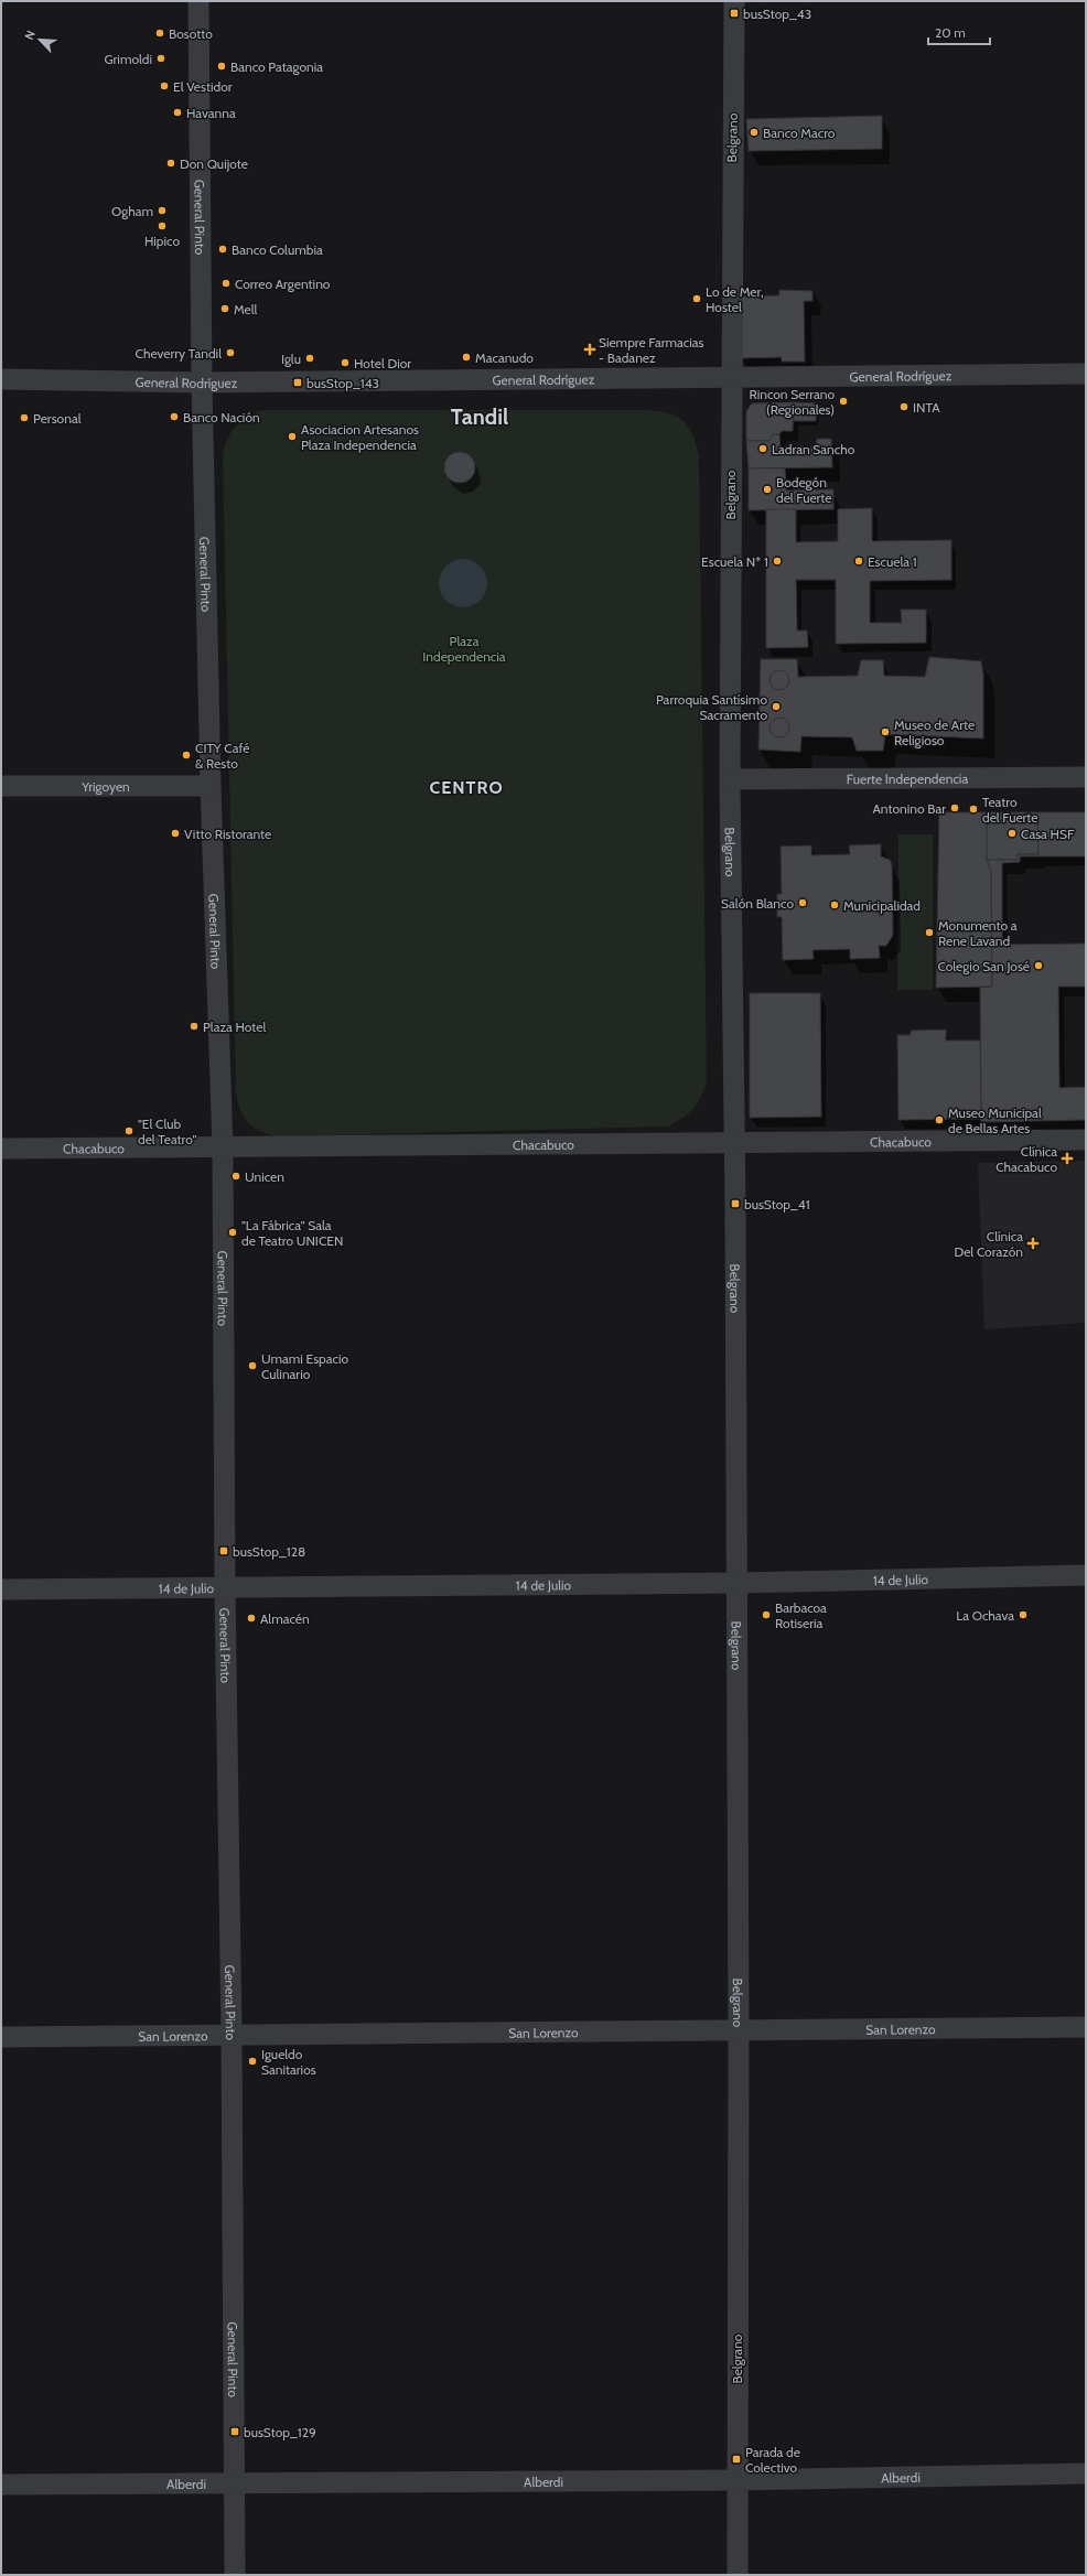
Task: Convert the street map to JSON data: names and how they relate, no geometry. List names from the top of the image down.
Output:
{
  "streets": {
    "street": [
      "Belgrano",
      "General Pinto",
      "General Rodríguez",
      "Fuerte Independencia",
      "Yrigoyen",
      "Chacabuco",
      "14 de Julio",
      "San Lorenzo",
      "Alberdi"
    ]
  },
  "crossings": [
    ["Belgrano", "General Rodríguez"],
    ["Belgrano", "Fuerte Independencia"],
    ["Belgrano", "Chacabuco"],
    ["Belgrano", "14 de Julio"],
    ["Belgrano", "San Lorenzo"],
    ["Belgrano", "Alberdi"],
    ["General Pinto", "General Rodríguez"],
    ["General Pinto", "Yrigoyen"],
    ["General Pinto", "Chacabuco"],
    ["General Pinto", "14 de Julio"],
    ["General Pinto", "San Lorenzo"],
    ["General Pinto", "Alberdi"]
  ],
  "districts": ["Tandil", "CENTRO"],
  "parks": ["Plaza Independencia"],
  "places": {
    "transit": [
      "busStop_43",
      "busStop_143",
      "busStop_41",
      "busStop_128",
      "busStop_129",
      "Parada de Colectivo"
    ],
    "other": [
      "Bosotto",
      "Grimoldi",
      "Banco Patagonia",
      "El Vestidor",
      "Havanna",
      "Banco Macro",
      "Don Quijote",
      "Ogham",
      "Hipico",
      "Banco Columbia",
      "Correo Argentino",
      "Lo de Mer, Hostel",
      "Mell",
      "Cheverry Tandil",
      "Macanudo",
      "Iglu",
      "Hotel Dior",
      "Rincon Serrano (Regionales)",
      "INTA",
      "Banco Nación",
      "Personal",
      "Asociacion Artesanos Plaza Independencia",
      "Ladran Sancho",
      "Bodegón del Fuerte",
      "Escuela N* 1",
      "Escuela 1",
      "Parroquia Santísimo Sacramento",
      "Museo de Arte Religioso",
      "CITY Café & Resto",
      "Antonino Bar",
      "Teatro del Fuerte",
      "Vitto Ristorante",
      "Casa HSF",
      "Salón Blanco",
      "Municipalidad",
      "Monumento a Rene Lavand",
      "Colegio San José",
      "Plaza Hotel",
      "Museo Municipal de Bellas Artes",
      "\"El Club del Teatro\"",
      "Unicen",
      "\"La Fábrica\" Sala de Teatro UNICEN",
      "Umami Espacio Culinario",
      "Barbacoa Rotiseria",
      "La Ochava",
      "Almacén",
      "Igueldo Sanitarios"
    ],
    "health": ["Siempre Farmacias - Badanez", "Clínica Chacabuco", "Clínica Del Corazón"]
  },
  "scale_bar": "20 m",
  "north": "top left"
}
